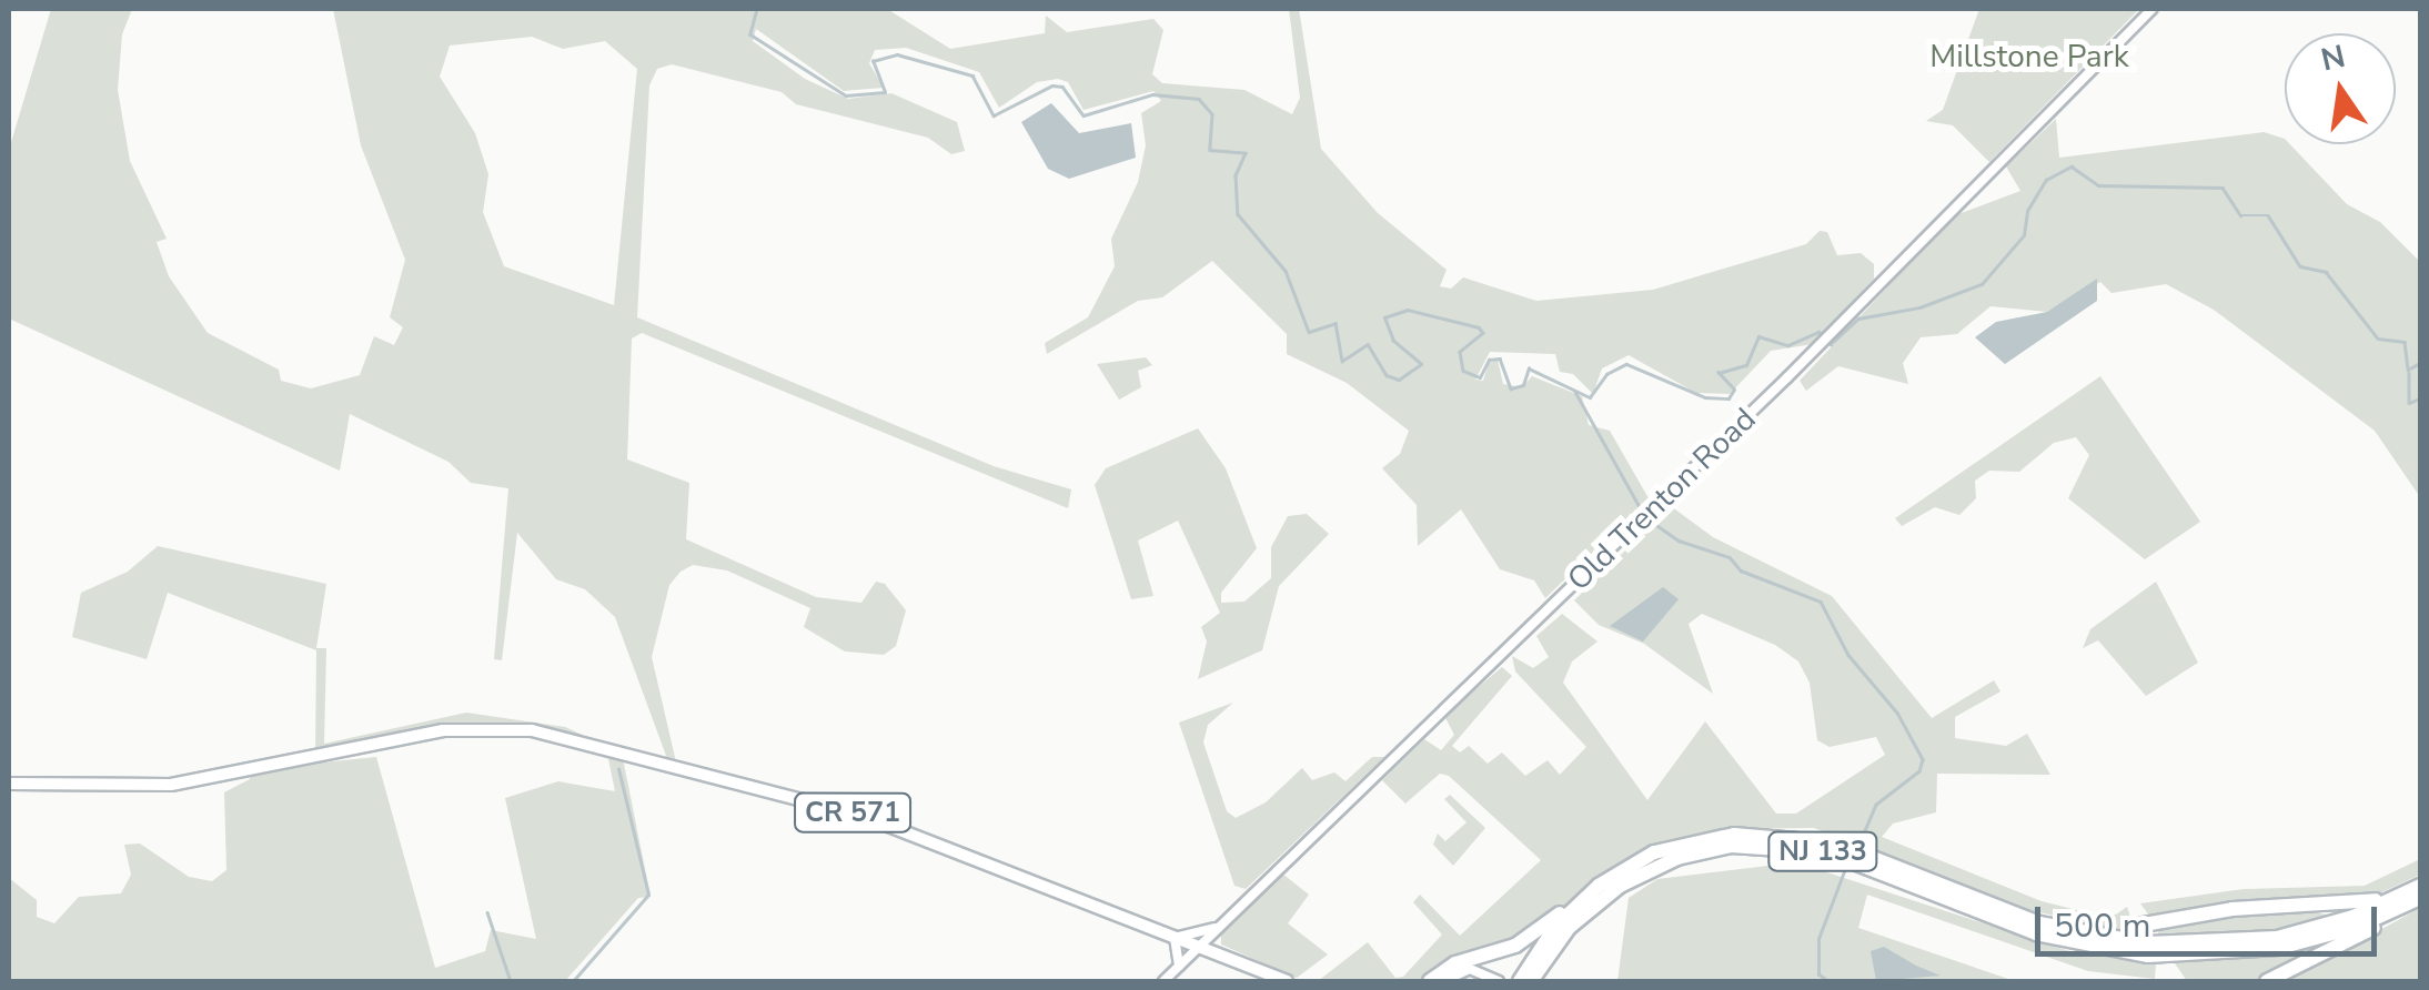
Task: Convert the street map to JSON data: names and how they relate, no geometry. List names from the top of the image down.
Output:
{
  "streets": {
    "highway": ["NJ 133"],
    "main road": ["Old Trenton Road", "CR 571"]
  },
  "crossings": [
    ["Old Trenton Road", "CR 571"]
  ],
  "parks": ["Millstone Park"],
  "scale_bar": "500 m",
  "north": "top"
}
